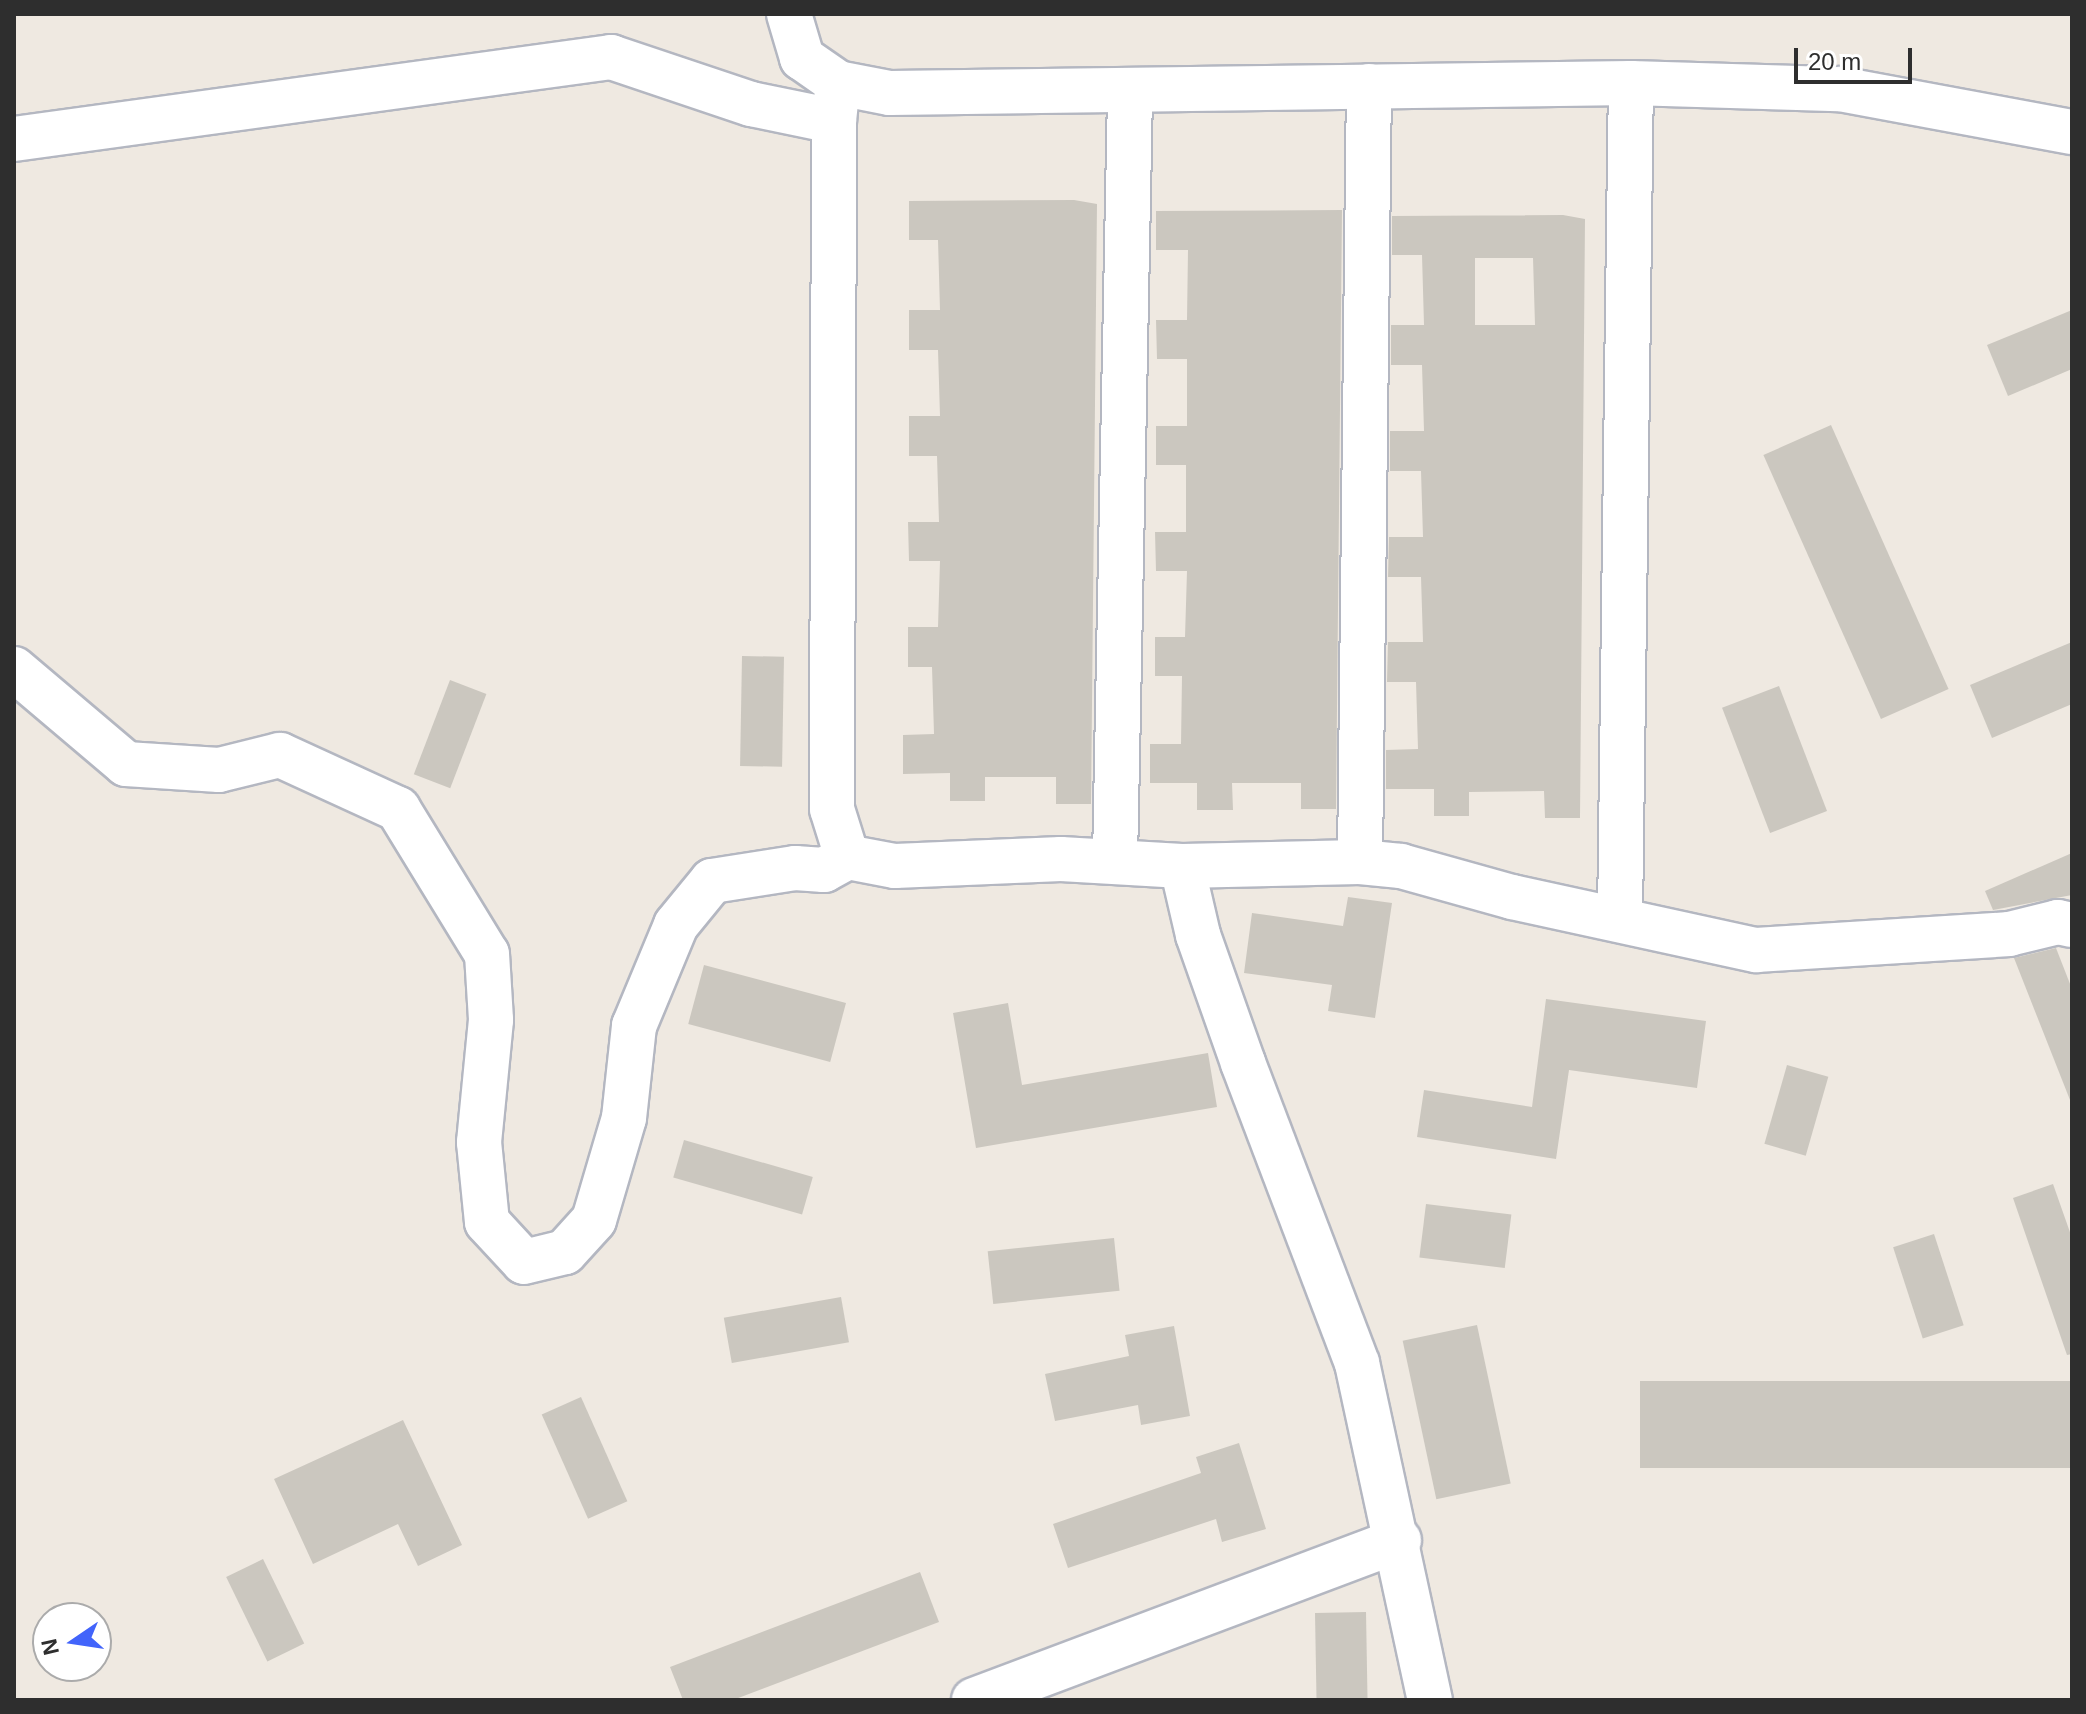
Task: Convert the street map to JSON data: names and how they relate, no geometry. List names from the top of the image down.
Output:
{
  "scale_bar": "20 m",
  "north": "left"
}
